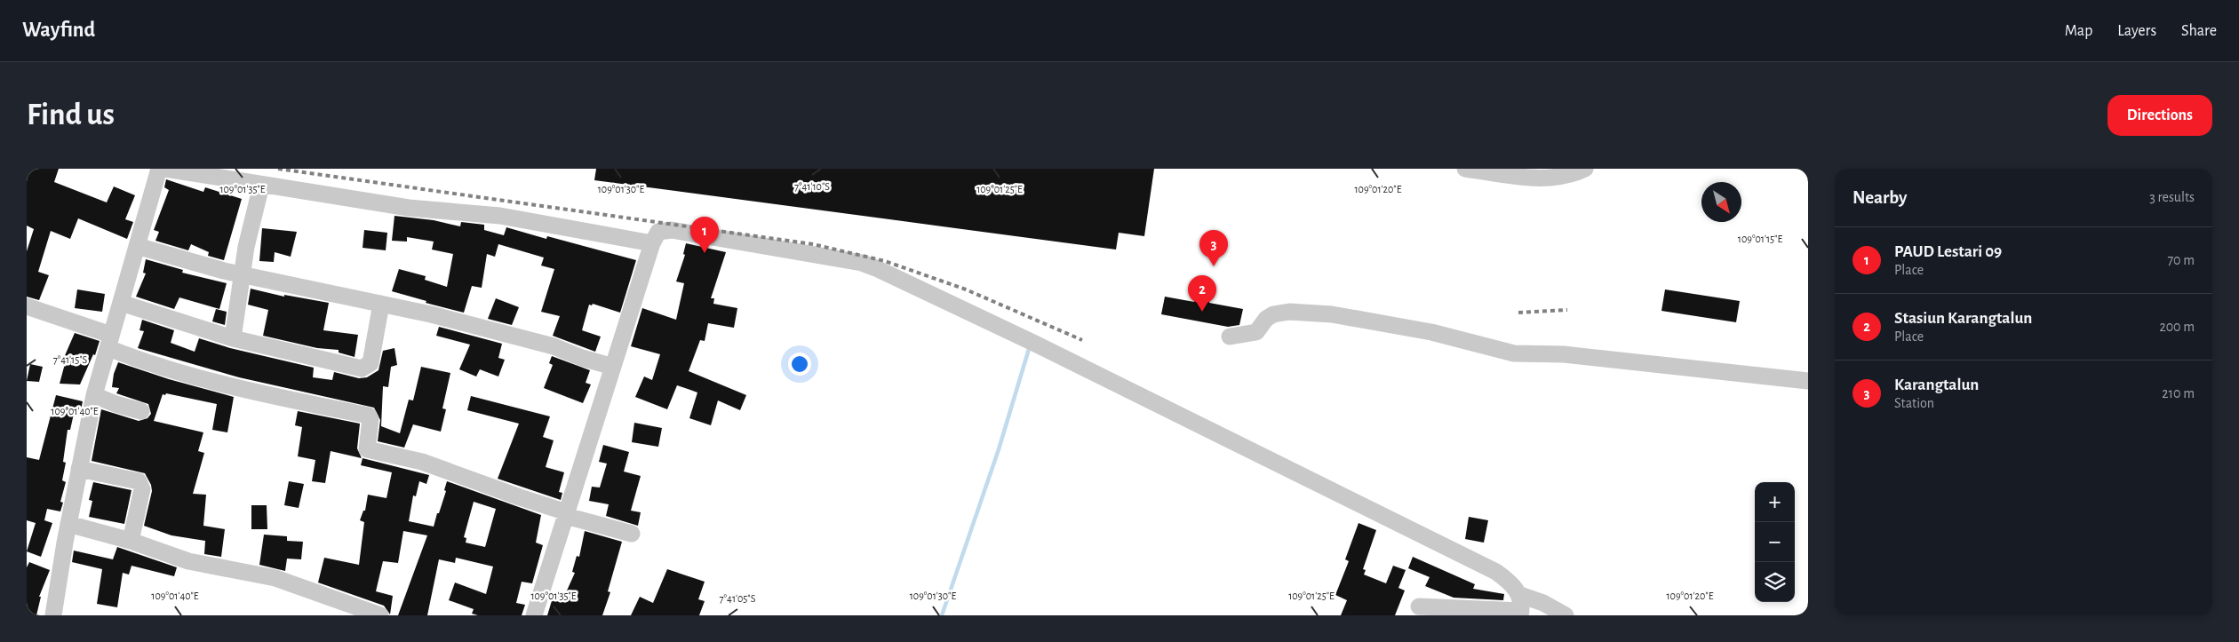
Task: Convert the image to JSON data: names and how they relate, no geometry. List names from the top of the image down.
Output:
{
  "north": "bottom right",
  "page": {
    "header": "Wayfind",
    "nav": ["Map", "Layers", "Share"],
    "buttons": "Directions",
    "title": "Find us",
    "heading": ["Nearby", "3 results"],
    "pins": ["1", "3", "2"],
    "list": [
      {
        "mark": "1",
        "name": "PAUD Lestari 09",
        "note": "Place",
        "value": "70 m"
      },
      {
        "mark": "2",
        "name": "Stasiun Karangtalun",
        "note": "Place",
        "value": "200 m"
      },
      {
        "mark": "3",
        "name": "Karangtalun",
        "note": "Station",
        "value": "210 m"
      }
    ],
    "map_buttons": ["+", "−"]
  },
  "coordinates": [
    "7°41'10\"S",
    "109°01'35\"E",
    "109°01'30\"E",
    "109°01'25\"E",
    "109°01'20\"E",
    "109°01'15\"E",
    "7°41'15\"S",
    "109°01'40\"E",
    "7°41'05\"S"
  ]
}
